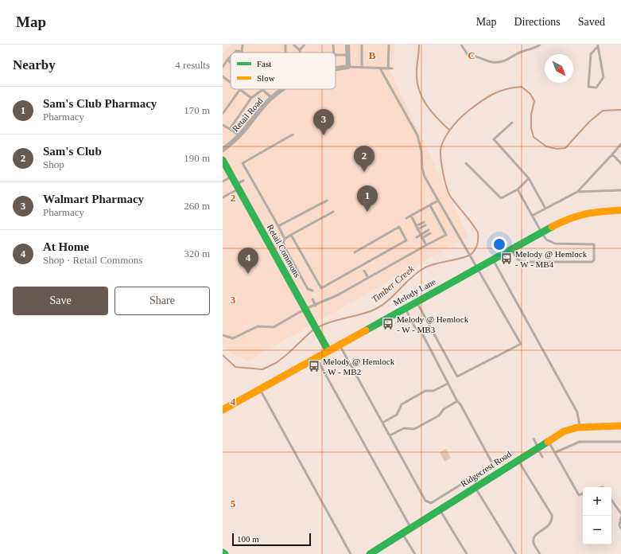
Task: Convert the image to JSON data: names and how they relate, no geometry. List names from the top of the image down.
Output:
{
  "streets": {
    "street": [
      "Retail Road",
      "Retail Commons",
      "Melody Lane",
      "Ridgecrest Road"
    ]
  },
  "crossings": [
    ["Retail Commons", "Melody Lane"]
  ],
  "water": ["Timber Creek"],
  "places": {
    "bus stop": ["Melody @ Hemlock - W - MB4", "Melody @ Hemlock - W - MB3", "Melody @ Hemlock - W - MB2"]
  },
  "legend": ["Fast", "Slow"],
  "scale_bar": "100 m",
  "north": "bottom right",
  "page": {
    "header": "Map",
    "nav": ["Map", "Directions", "Saved"],
    "heading": ["Nearby", "4 results"],
    "list": [
      {
        "mark": "1",
        "name": "Sam's Club Pharmacy",
        "note": "Pharmacy",
        "value": "170 m"
      },
      {
        "mark": "2",
        "name": "Sam's Club",
        "note": "Shop",
        "value": "190 m"
      },
      {
        "mark": "3",
        "name": "Walmart Pharmacy",
        "note": "Pharmacy",
        "value": "260 m"
      },
      {
        "mark": "4",
        "name": "At Home",
        "note": "Shop · Retail Commons",
        "value": "320 m"
      }
    ],
    "pins": [
      "3",
      "2",
      "1",
      "4"
    ],
    "buttons": ["Save", "Share"],
    "map_buttons": ["+", "−"],
    "scale": "100 m"
  },
  "grid": {
    "columns": ["B", "C"],
    "rows": [
      "2",
      "3",
      "4",
      "5"
    ]
  }
}
